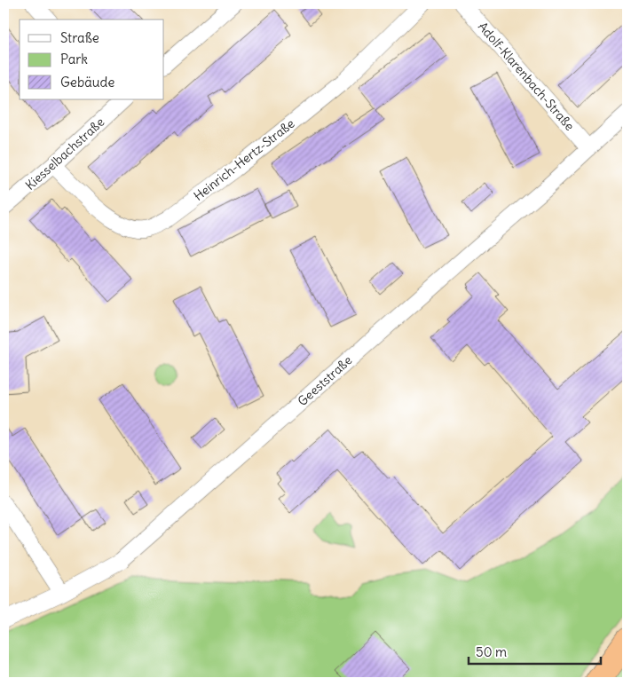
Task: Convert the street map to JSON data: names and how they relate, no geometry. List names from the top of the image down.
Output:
{
  "streets": {
    "street": [
      "Adolf-Klarenbach-Straße",
      "Kiesselbachstraße",
      "Heinrich-Hertz-Straße",
      "Geeststraße"
    ]
  },
  "crossings": [
    ["Adolf-Klarenbach-Straße", "Geeststraße"],
    ["Kiesselbachstraße", "Heinrich-Hertz-Straße"]
  ],
  "legend": ["Straße", "Park", "Gebäude"],
  "scale_bar": "50 m"
}
